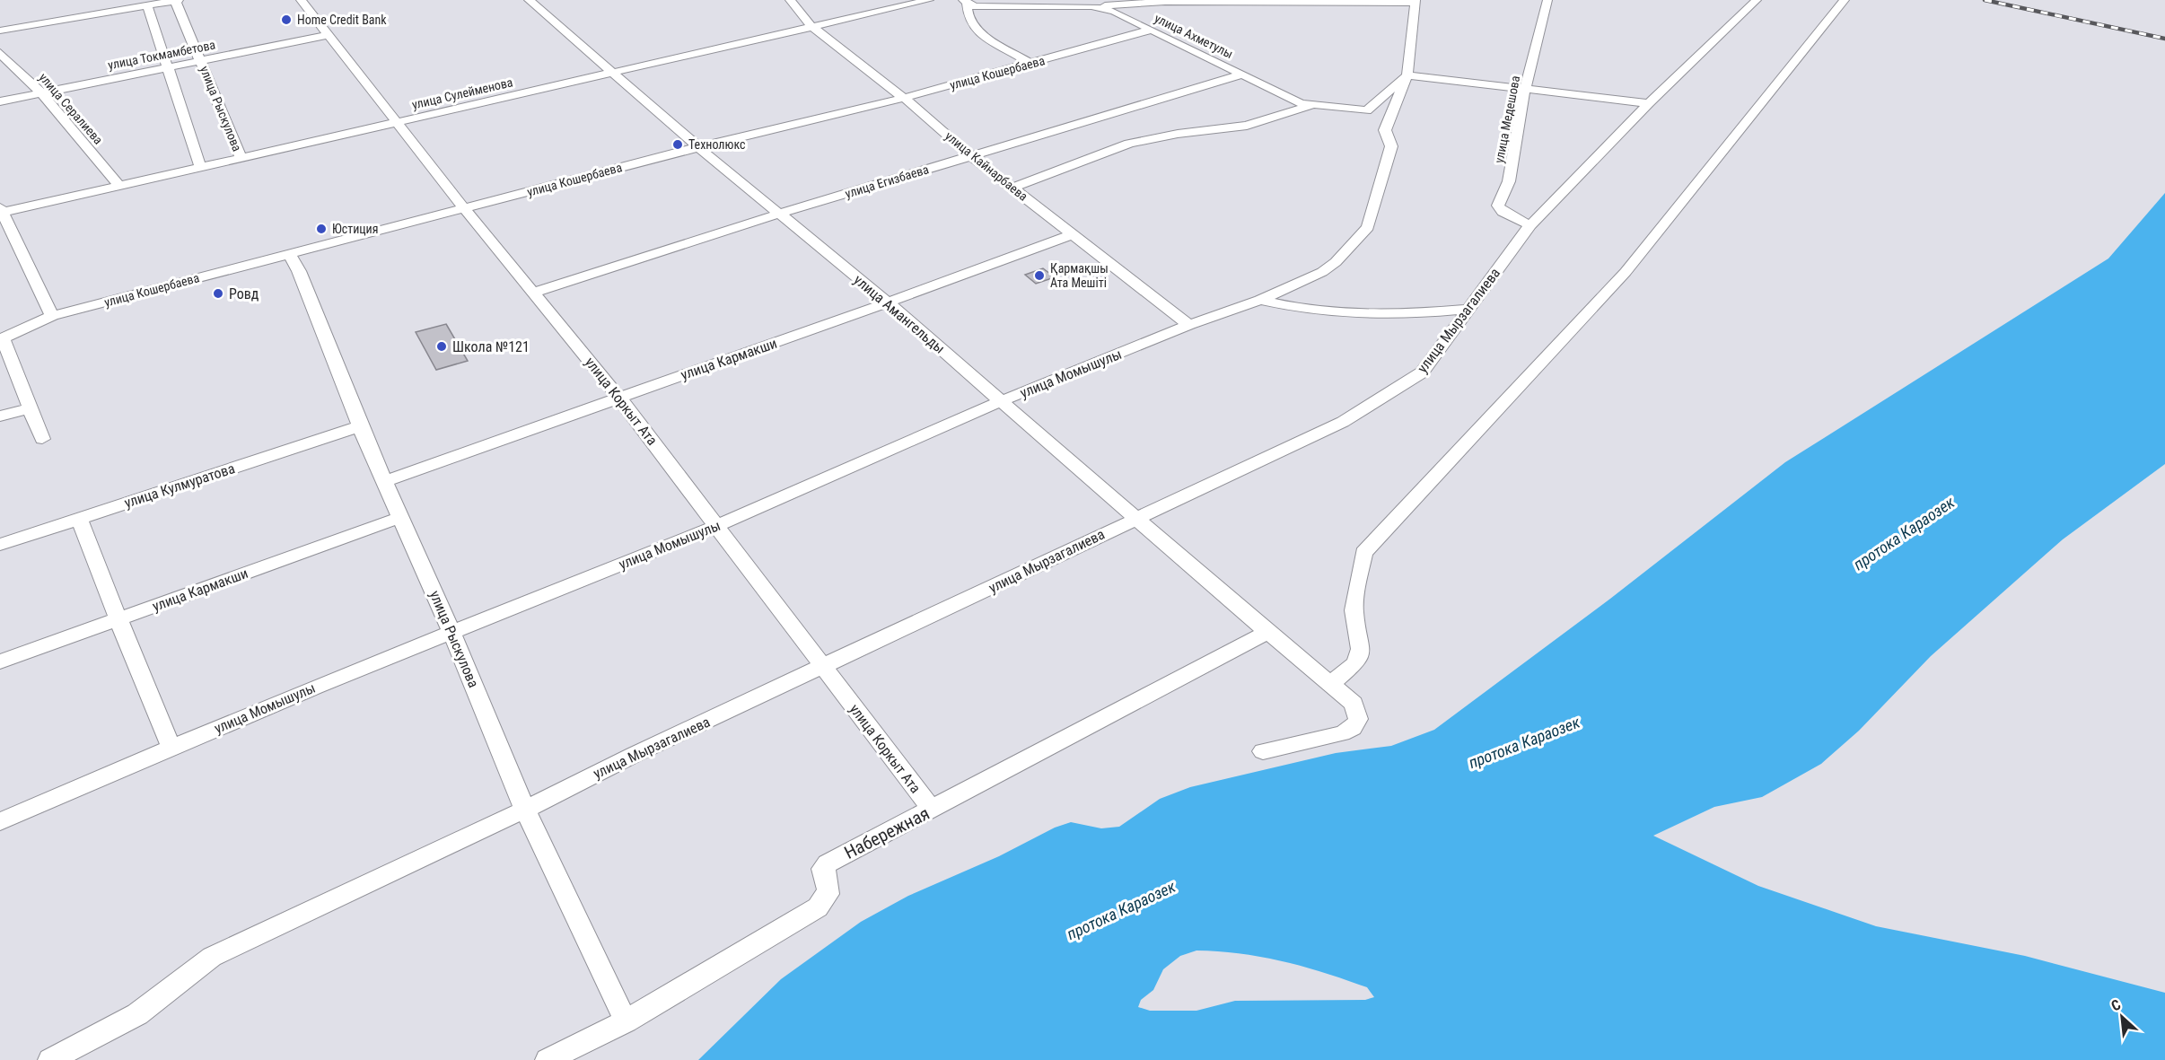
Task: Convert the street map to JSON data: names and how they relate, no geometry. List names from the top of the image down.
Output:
{
  "streets": {
    "street": [
      "улица Ахметулы",
      "улица Токмамбетова",
      "улица Кошербаева",
      "улица Сулейменова",
      "улица Сералиева",
      "улица Рыскулова",
      "улица Медешова",
      "улица Кайнарбаева",
      "улица Егизбаева",
      "улица Амангельды",
      "улица Мырзагалиева",
      "улица Кармакши",
      "улица Момышулы",
      "улица Коркыт Ата",
      "улица Кулмуратова",
      "Набережная"
    ]
  },
  "crossings": [
    ["улица Ахметулы", "улица Кошербаева"],
    ["улица Ахметулы", "улица Кайнарбаева"],
    ["улица Ахметулы", "улица Егизбаева"],
    ["улица Ахметулы", "улица Момышулы"],
    ["улица Токмамбетова", "улица Сералиева"],
    ["улица Токмамбетова", "улица Рыскулова"],
    ["улица Токмамбетова", "улица Коркыт Ата"],
    ["улица Кошербаева", "улица Рыскулова"],
    ["улица Кошербаева", "улица Кайнарбаева"],
    ["улица Кошербаева", "улица Амангельды"],
    ["улица Кошербаева", "улица Коркыт Ата"],
    ["улица Сулейменова", "улица Сералиева"],
    ["улица Сулейменова", "улица Рыскулова"],
    ["улица Сулейменова", "улица Кайнарбаева"],
    ["улица Сулейменова", "улица Амангельды"],
    ["улица Сулейменова", "улица Коркыт Ата"],
    ["улица Рыскулова", "улица Мырзагалиева"],
    ["улица Рыскулова", "улица Кармакши"],
    ["улица Рыскулова", "улица Момышулы"],
    ["улица Рыскулова", "улица Кулмуратова"],
    ["улица Рыскулова", "Набережная"],
    ["улица Медешова", "улица Мырзагалиева"],
    ["улица Кайнарбаева", "улица Егизбаева"],
    ["улица Кайнарбаева", "улица Кармакши"],
    ["улица Кайнарбаева", "улица Момышулы"],
    ["улица Егизбаева", "улица Амангельды"],
    ["улица Егизбаева", "улица Коркыт Ата"],
    ["улица Амангельды", "улица Мырзагалиева"],
    ["улица Амангельды", "улица Кармакши"],
    ["улица Амангельды", "улица Момышулы"],
    ["улица Амангельды", "Набережная"],
    ["улица Мырзагалиева", "улица Коркыт Ата"],
    ["улица Кармакши", "улица Коркыт Ата"],
    ["улица Момышулы", "улица Коркыт Ата"],
    ["улица Коркыт Ата", "Набережная"]
  ],
  "water": ["протока Караозек"],
  "places": [
    "Home Credit Bank",
    "Технолюкс",
    "Юстиция",
    "Қармақшы Ата Мешіті",
    "Ровд",
    "Школа №121"
  ],
  "north": "top left"
}
